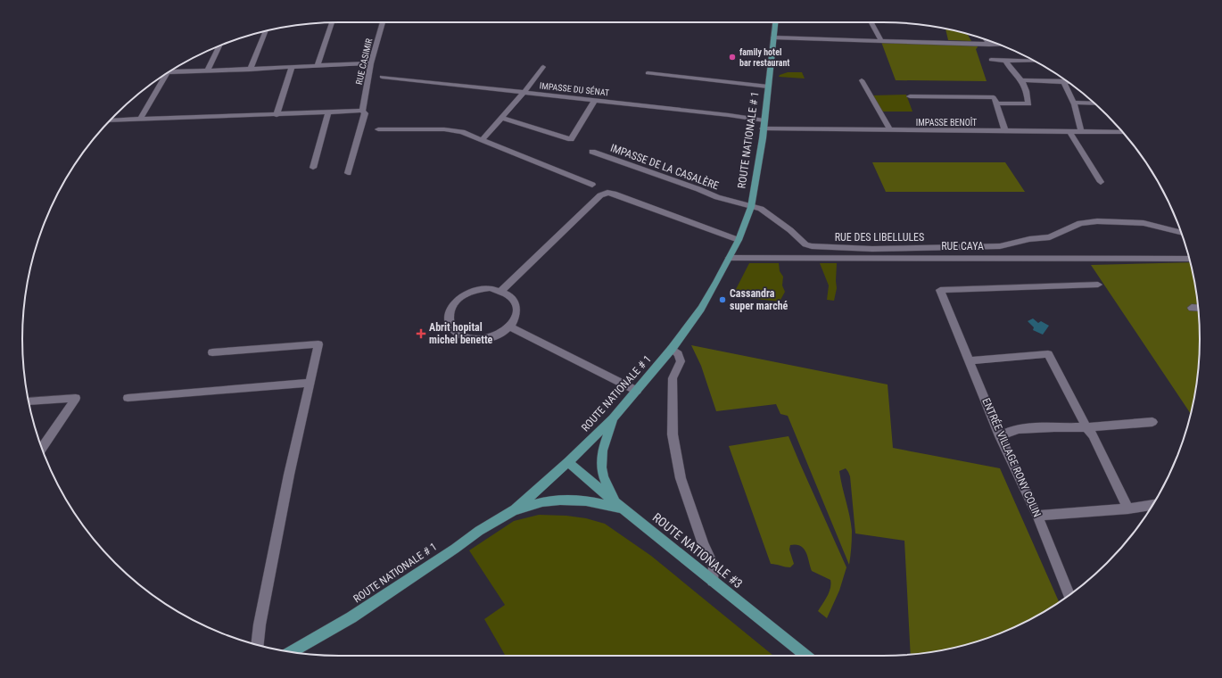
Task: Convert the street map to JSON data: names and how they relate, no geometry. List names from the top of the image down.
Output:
{
  "streets": {
    "main road": ["ROUTE NATIONALE # 1", "ROUTE NATIONALE #3"],
    "street": [
      "RUE CASIMIR",
      "IMPASSE DU SÉNAT",
      "IMPASSE BENOÎT",
      "IMPASSE DE LA CASALÈRE",
      "RUE DES LIBELLULES",
      "RUE CAYA",
      "ENTRÉE VILLAGE RONY COLIN"
    ]
  },
  "crossings": [
    ["IMPASSE DU SÉNAT", "ROUTE NATIONALE # 1"],
    ["IMPASSE BENOÎT", "ROUTE NATIONALE # 1"],
    ["ROUTE NATIONALE # 1", "IMPASSE DE LA CASALÈRE"],
    ["ROUTE NATIONALE # 1", "RUE DES LIBELLULES"],
    ["ROUTE NATIONALE # 1", "RUE CAYA"],
    ["ROUTE NATIONALE # 1", "ROUTE NATIONALE #3"],
    ["IMPASSE DE LA CASALÈRE", "RUE DES LIBELLULES"]
  ],
  "places": {
    "other": ["family hotel bar restaurant", "Cassandra super marché"],
    "health": ["Abrit hopital michel benette"]
  }
}
